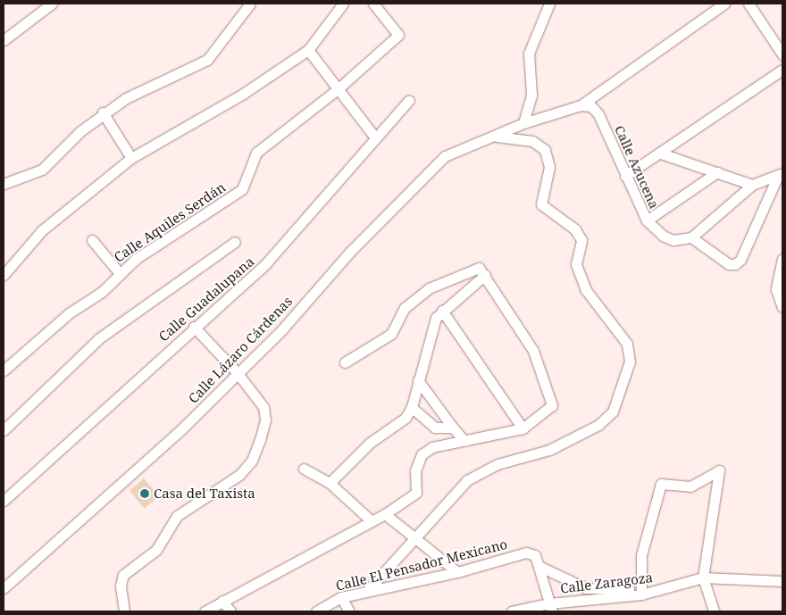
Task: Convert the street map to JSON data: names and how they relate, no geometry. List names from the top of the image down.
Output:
{
  "streets": {
    "street": [
      "Calle Azucena",
      "Calle Aquiles Serdán",
      "Calle Guadalupana",
      "Calle Lázaro Cárdenas",
      "Calle El Pensador Mexicano",
      "Calle Zaragoza"
    ]
  },
  "crossings": [
    ["Calle Azucena", "Calle Lázaro Cárdenas"]
  ],
  "places": ["Casa del Taxista"]
}
